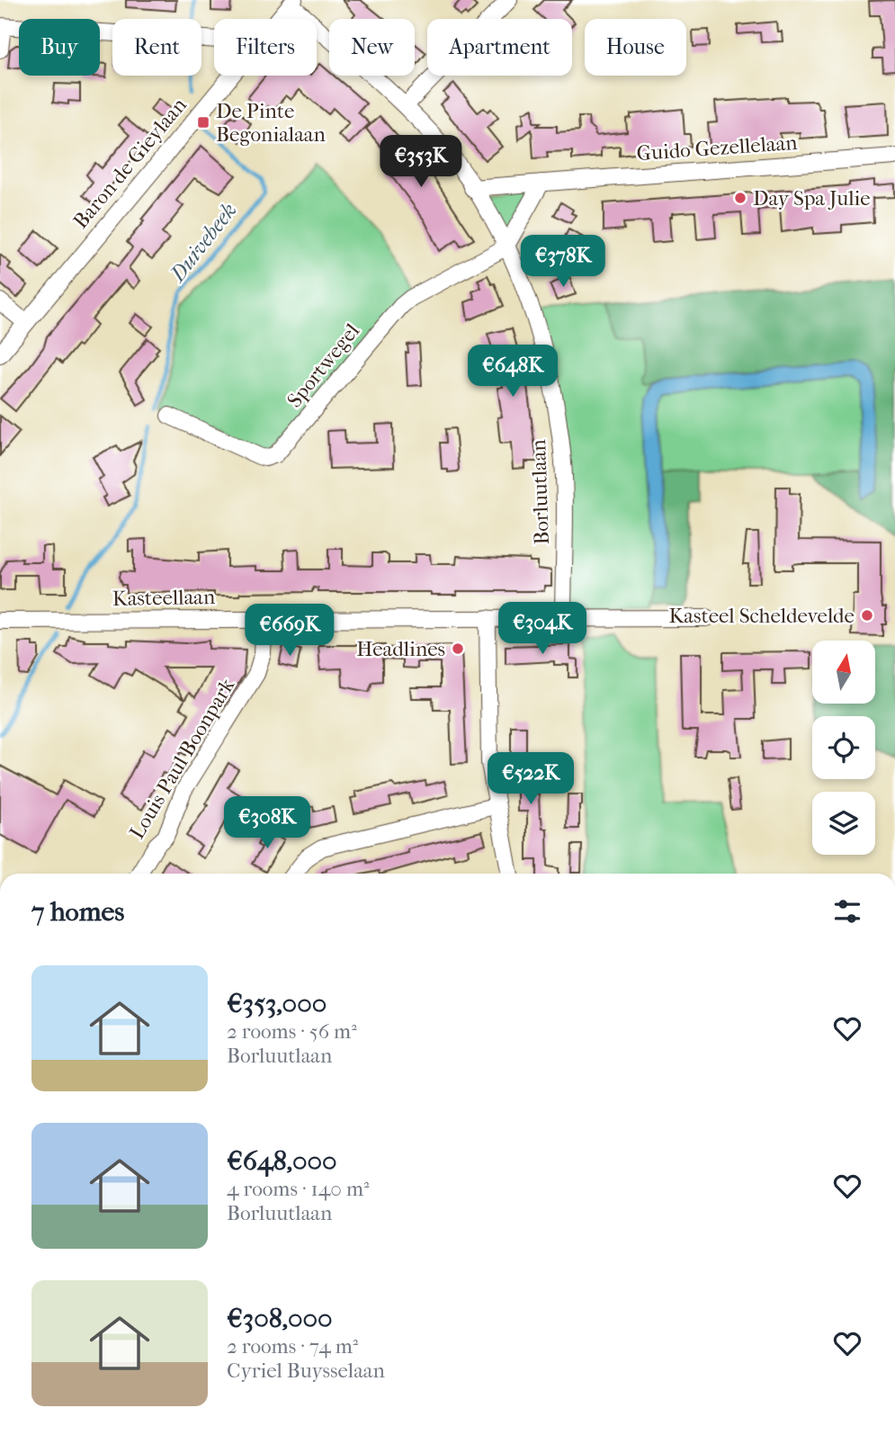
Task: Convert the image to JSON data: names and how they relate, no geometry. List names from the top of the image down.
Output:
{
  "streets": {
    "street": [
      "Guido Gezellelaan",
      "Baron de Gieylaan",
      "Sportwegel",
      "Borluutlaan",
      "Kasteellaan",
      "Louis Paul Boonpark"
    ]
  },
  "crossings": [
    ["Guido Gezellelaan", "Borluutlaan"],
    ["Baron de Gieylaan", "Borluutlaan"],
    ["Sportwegel", "Borluutlaan"],
    ["Borluutlaan", "Kasteellaan"],
    ["Kasteellaan", "Louis Paul Boonpark"]
  ],
  "water": ["Duivebeek"],
  "places": {
    "transit": ["De Pinte Begonialaan"],
    "other": ["Day Spa Julie", "Kasteel Scheldevelde", "Headlines"]
  },
  "north": "top",
  "page": {
    "chip": [
      "Buy",
      "Rent",
      "Filters",
      "New",
      "Apartment",
      "House"
    ],
    "price": [
      "€353K",
      "€378K",
      "€648K",
      "€304K",
      "€669K",
      "€522K",
      "€308K"
    ],
    "heading": "7 homes",
    "list": [
      {
        "name": "€353,000",
        "note": "2 rooms · 56 m² · Borluutlaan"
      },
      {
        "name": "€648,000",
        "note": "4 rooms · 140 m² · Borluutlaan"
      },
      {
        "name": "€308,000",
        "note": "2 rooms · 74 m² · Cyriel Buysselaan"
      }
    ]
  }
}
